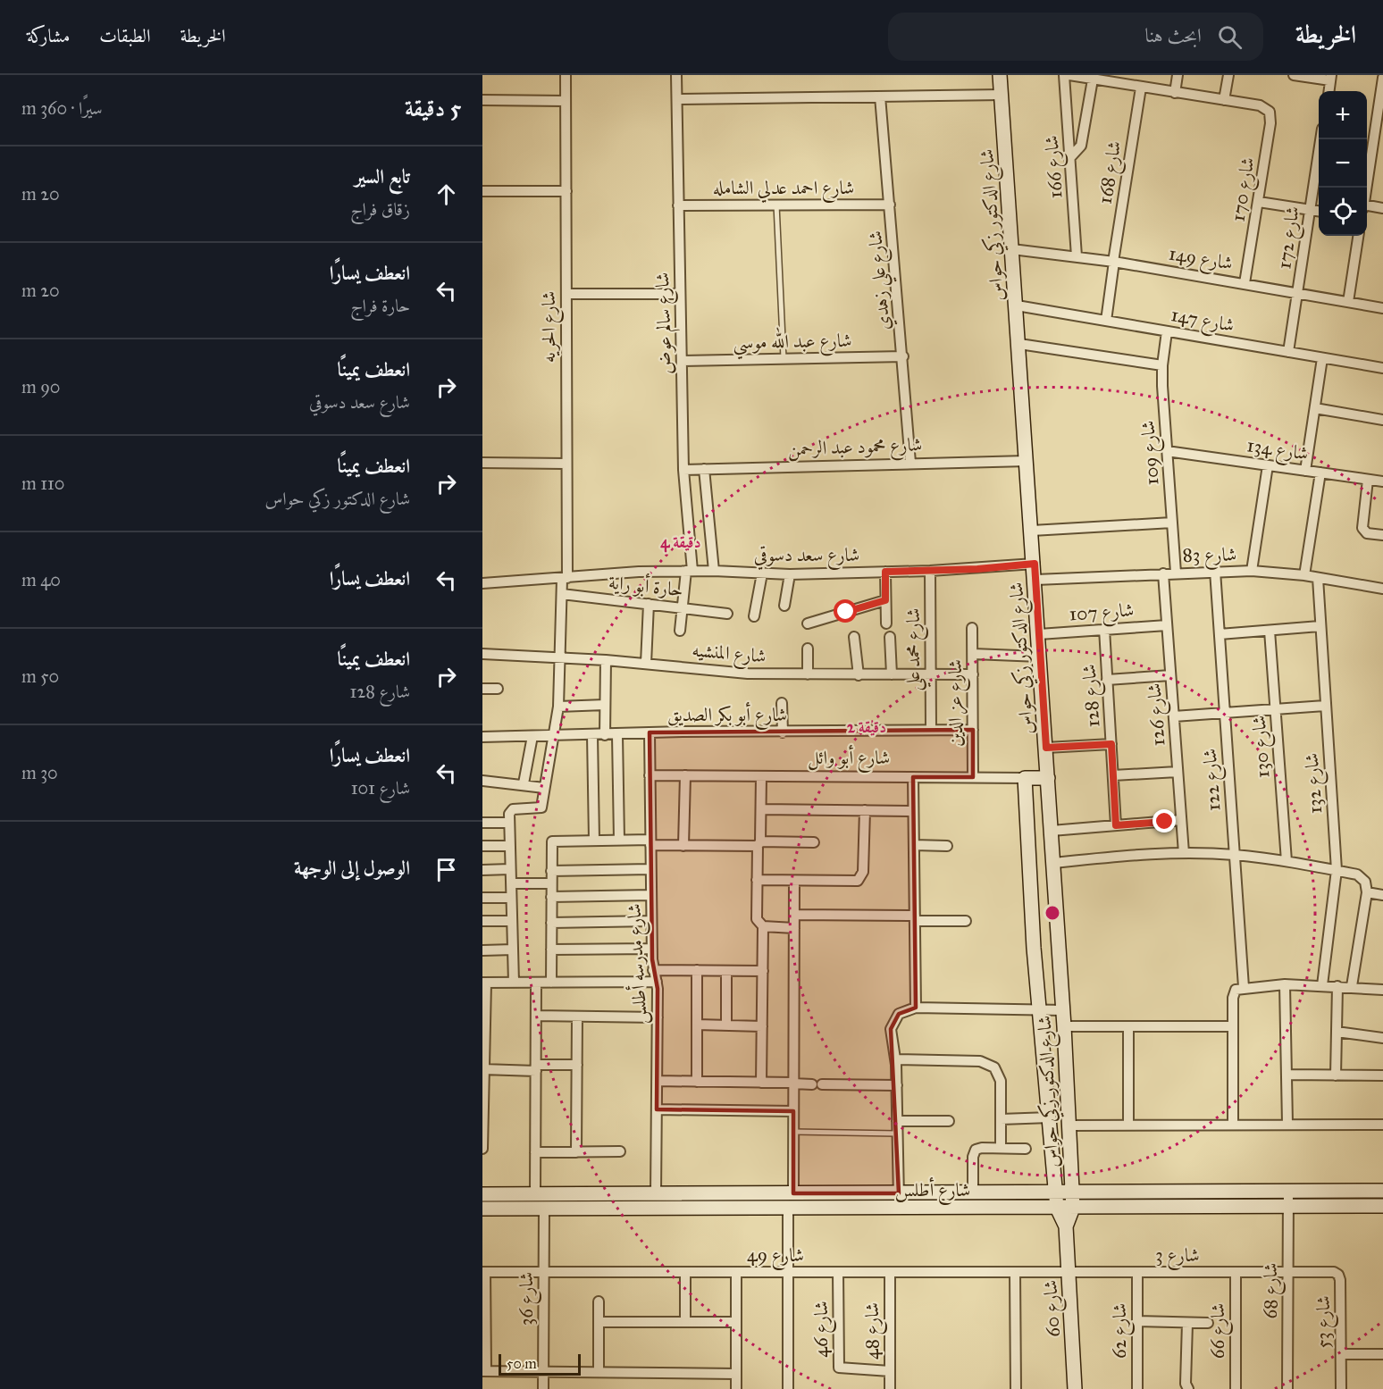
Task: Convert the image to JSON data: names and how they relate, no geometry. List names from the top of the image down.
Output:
{
  "streets": {
    "street": [
      "شارع 166",
      "شارع 168",
      "شارع احمد عدلي الشامله",
      "شارع 170",
      "شارع الدكتور زكي حواس",
      "شارع 172",
      "شارع 149",
      "شارع علي زهدي",
      "شارع 147",
      "شارع سالم عوض",
      "شارع الحريه",
      "شارع عبد الله موسي",
      "شارع محمود عبد الرحمن",
      "شارع 134",
      "شارع 109",
      "شارع سعد دسوقي",
      "شارع 83",
      "حارة أبو راية",
      "شارع 107",
      "شارع محمد علي",
      "شارع المنشيه",
      "شارع 128",
      "شارع عز الدين",
      "شارع أبو بكر الصديق",
      "شارع 126",
      "شارع 130",
      "شارع أبو وائل",
      "شارع 122",
      "شارع 132",
      "شارع مدرسه أطلس",
      "شارع أطلس",
      "شارع 49",
      "شارع 3",
      "شارع 68",
      "شارع 36",
      "شارع 60",
      "شارع 53",
      "شارع 46",
      "شارع 48",
      "شارع 62",
      "شارع 66"
    ]
  },
  "crossings": [
    ["شارع 166", "شارع 149"],
    ["شارع 168", "شارع 149"],
    ["شارع 168", "شارع 147"],
    ["شارع احمد عدلي الشامله", "شارع علي زهدي"],
    ["شارع احمد عدلي الشامله", "شارع سالم عوض"],
    ["شارع 170", "شارع 149"],
    ["شارع الدكتور زكي حواس", "شارع 149"],
    ["شارع الدكتور زكي حواس", "شارع 147"],
    ["شارع الدكتور زكي حواس", "شارع محمود عبد الرحمن"],
    ["شارع الدكتور زكي حواس", "شارع سعد دسوقي"],
    ["شارع الدكتور زكي حواس", "شارع 83"],
    ["شارع الدكتور زكي حواس", "شارع 107"],
    ["شارع الدكتور زكي حواس", "شارع أبو وائل"],
    ["شارع الدكتور زكي حواس", "شارع أطلس"],
    ["شارع الدكتور زكي حواس", "شارع 60"],
    ["شارع 172", "شارع 149"],
    ["شارع 172", "شارع 147"],
    ["شارع علي زهدي", "شارع عبد الله موسي"],
    ["شارع علي زهدي", "شارع محمود عبد الرحمن"],
    ["شارع 147", "شارع 109"],
    ["شارع سالم عوض", "شارع عبد الله موسي"],
    ["شارع سالم عوض", "شارع محمود عبد الرحمن"],
    ["شارع سالم عوض", "شارع سعد دسوقي"],
    ["شارع سالم عوض", "حارة أبو راية"],
    ["شارع الحريه", "شارع سعد دسوقي"],
    ["شارع الحريه", "حارة أبو راية"],
    ["شارع الحريه", "شارع المنشيه"],
    ["شارع الحريه", "شارع أبو بكر الصديق"],
    ["شارع 134", "شارع 109"],
    ["شارع 109", "شارع 83"],
    ["شارع سعد دسوقي", "شارع محمد علي"],
    ["شارع 83", "شارع 126"],
    ["شارع 83", "شارع 122"],
    ["شارع 83", "شارع 132"],
    ["شارع 107", "شارع 128"],
    ["شارع 107", "شارع 126"],
    ["شارع محمد علي", "شارع المنشيه"],
    ["شارع محمد علي", "شارع أبو بكر الصديق"],
    ["شارع المنشيه", "شارع عز الدين"],
    ["شارع عز الدين", "شارع أبو بكر الصديق"],
    ["شارع عز الدين", "شارع أبو وائل"],
    ["شارع أبو بكر الصديق", "شارع مدرسه أطلس"],
    ["شارع أبو وائل", "شارع مدرسه أطلس"],
    ["شارع مدرسه أطلس", "شارع أطلس"],
    ["شارع أطلس", "شارع 68"],
    ["شارع أطلس", "شارع 36"],
    ["شارع أطلس", "شارع 60"],
    ["شارع 49", "شارع 3"],
    ["شارع 49", "شارع 36"],
    ["شارع 49", "شارع 60"],
    ["شارع 49", "شارع 46"],
    ["شارع 49", "شارع 48"],
    ["شارع 3", "شارع 68"],
    ["شارع 3", "شارع 60"],
    ["شارع 3", "شارع 53"],
    ["شارع 3", "شارع 62"],
    ["شارع 3", "شارع 66"],
    ["شارع 68", "شارع 53"],
    ["شارع 46", "شارع 48"]
  ],
  "scale_bar": "50 m",
  "page": {
    "header": "الخريطة",
    "search": "ابحث هنا",
    "nav": ["الخريطة", "الطبقات", "مشاركة"],
    "heading": ["5 دقيقة", "سيرًا · 360 m"],
    "map_buttons": ["+", "−"],
    "list": [
      ["تابع السير", "زقاق فراج", "20 m"],
      ["انعطف يسارًا", "حارة فراج", "20 m"],
      ["انعطف يمينًا", "شارع سعد دسوقي", "90 m"],
      ["انعطف يمينًا", "شارع الدكتور زكي حواس", "110 m"],
      ["انعطف يسارًا", "40 m"],
      ["انعطف يمينًا", "شارع 128", "50 m"],
      ["انعطف يسارًا", "شارع 101", "30 m"],
      "الوصول إلى الوجهة"
    ],
    "scale": "50 m"
  },
  "rings": ["4 دقيقة", "2 دقيقة"]
}
